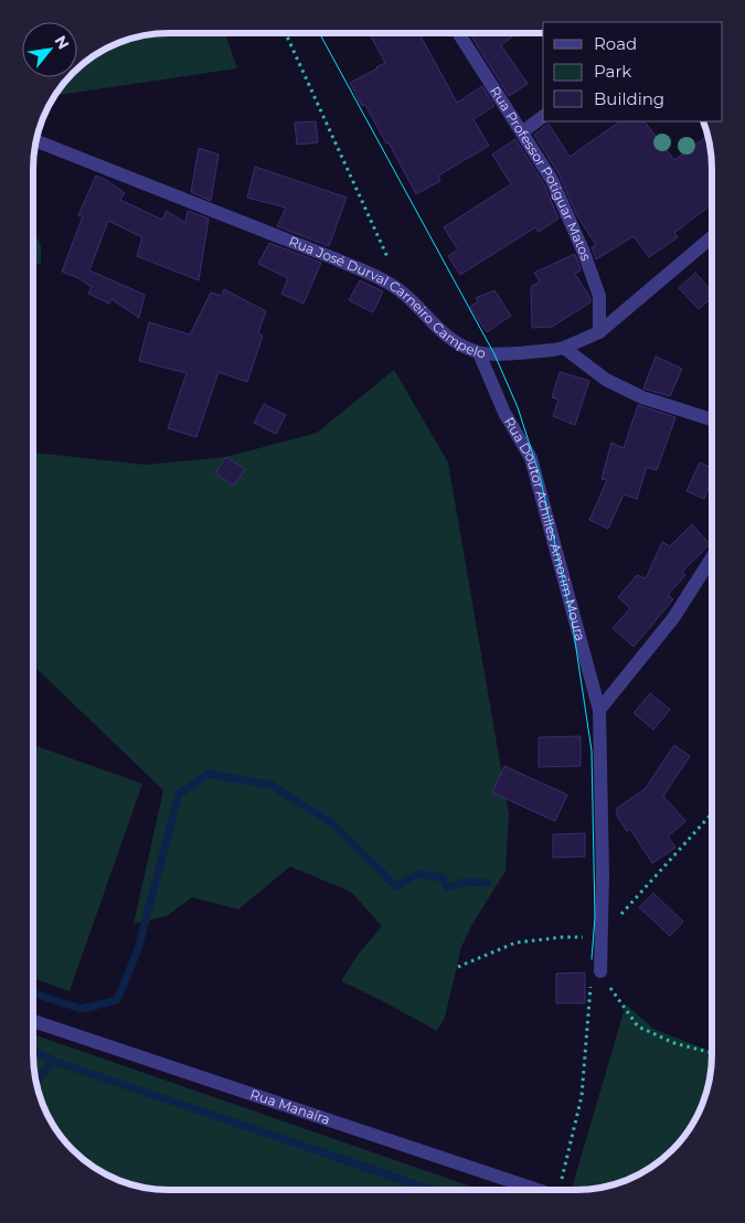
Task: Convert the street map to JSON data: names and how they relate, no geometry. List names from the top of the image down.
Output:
{
  "streets": {
    "street": [
      "Rua Professor Potiguar Matos",
      "Rua José Durval Carneiro Campelo",
      "Rua Doutor Achilles Amorim Moura",
      "Rua Manaíra"
    ]
  },
  "crossings": [
    ["Rua Professor Potiguar Matos", "Rua José Durval Carneiro Campelo"],
    ["Rua José Durval Carneiro Campelo", "Rua Doutor Achilles Amorim Moura"]
  ],
  "legend": ["Road", "Park", "Building"],
  "north": "top right"
}
